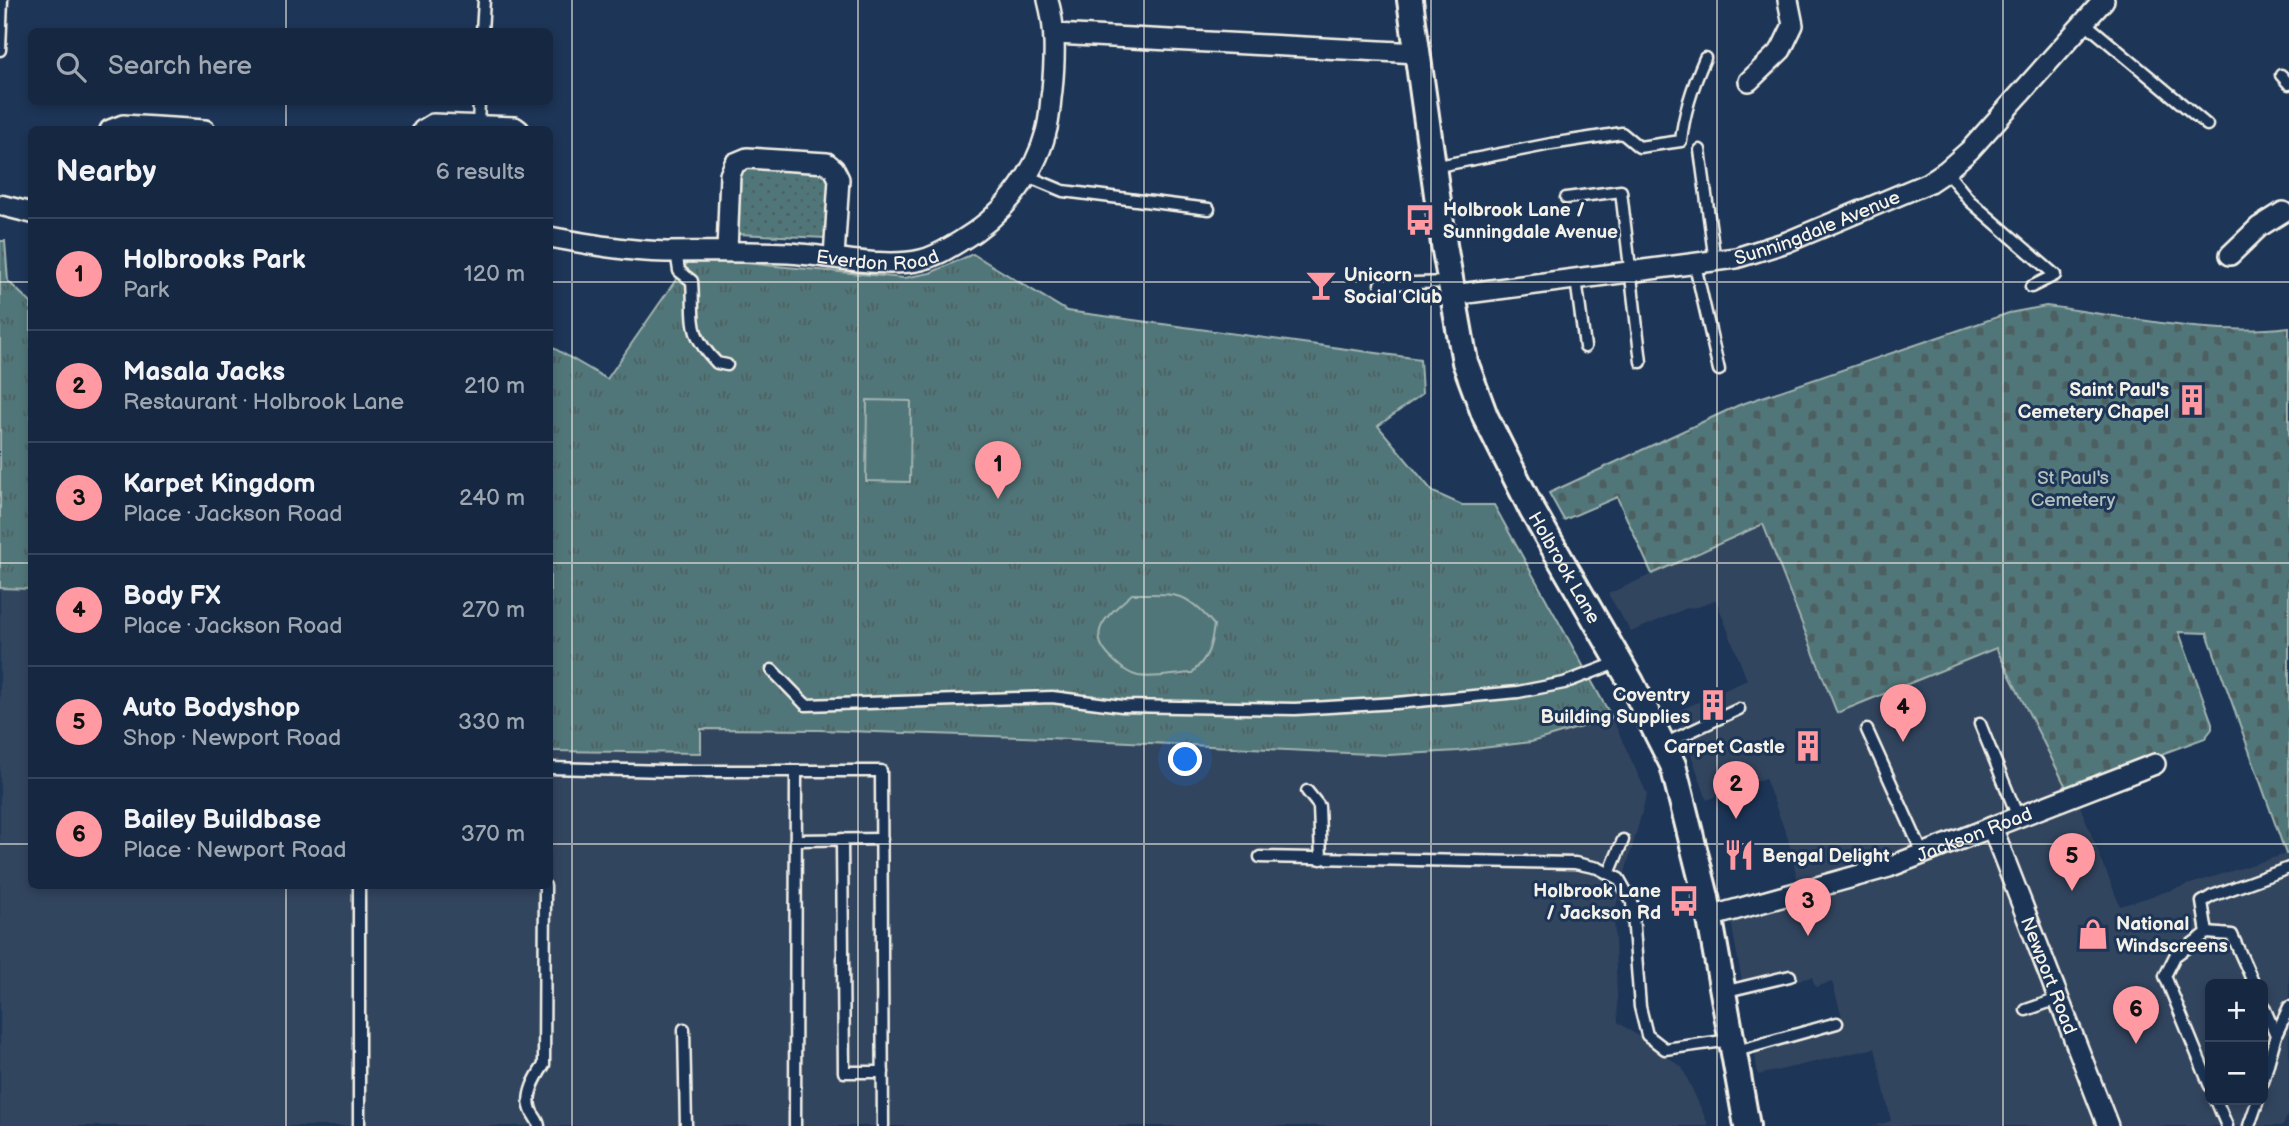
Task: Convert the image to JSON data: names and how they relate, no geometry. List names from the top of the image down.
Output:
{
  "streets": {
    "street": [
      "Sunningdale Avenue",
      "Everdon Road",
      "Holbrook Lane",
      "Jackson Road",
      "Newport Road"
    ]
  },
  "crossings": [
    ["Sunningdale Avenue", "Holbrook Lane"],
    ["Holbrook Lane", "Jackson Road"],
    ["Jackson Road", "Newport Road"]
  ],
  "parks": ["St Paul's Cemetery"],
  "places": {
    "bus stop": ["Holbrook Lane / Sunningdale Avenue", "Holbrook Lane / Jackson Rd"],
    "bar": ["Unicorn Social Club"],
    "building": ["Saint Paul's Cemetery Chapel", "Coventry Building Supplies", "Carpet Castle"],
    "restaurant": ["Bengal Delight"],
    "shop": ["National Windscreens"]
  },
  "page": {
    "search": "Search here",
    "heading": ["Nearby", "6 results"],
    "list": [
      {
        "mark": "1",
        "name": "Holbrooks Park",
        "note": "Park",
        "value": "120 m"
      },
      {
        "mark": "2",
        "name": "Masala Jacks",
        "note": "Restaurant · Holbrook Lane",
        "value": "210 m"
      },
      {
        "mark": "3",
        "name": "Karpet Kingdom",
        "note": "Place · Jackson Road",
        "value": "240 m"
      },
      {
        "mark": "4",
        "name": "Body FX",
        "note": "Place · Jackson Road",
        "value": "270 m"
      },
      {
        "mark": "5",
        "name": "Auto Bodyshop",
        "note": "Shop · Newport Road",
        "value": "330 m"
      },
      {
        "mark": "6",
        "name": "Bailey Buildbase",
        "note": "Place · Newport Road",
        "value": "370 m"
      }
    ],
    "pins": [
      "1",
      "4",
      "2",
      "5",
      "3",
      "6"
    ],
    "map_buttons": ["+", "−"]
  }
}
